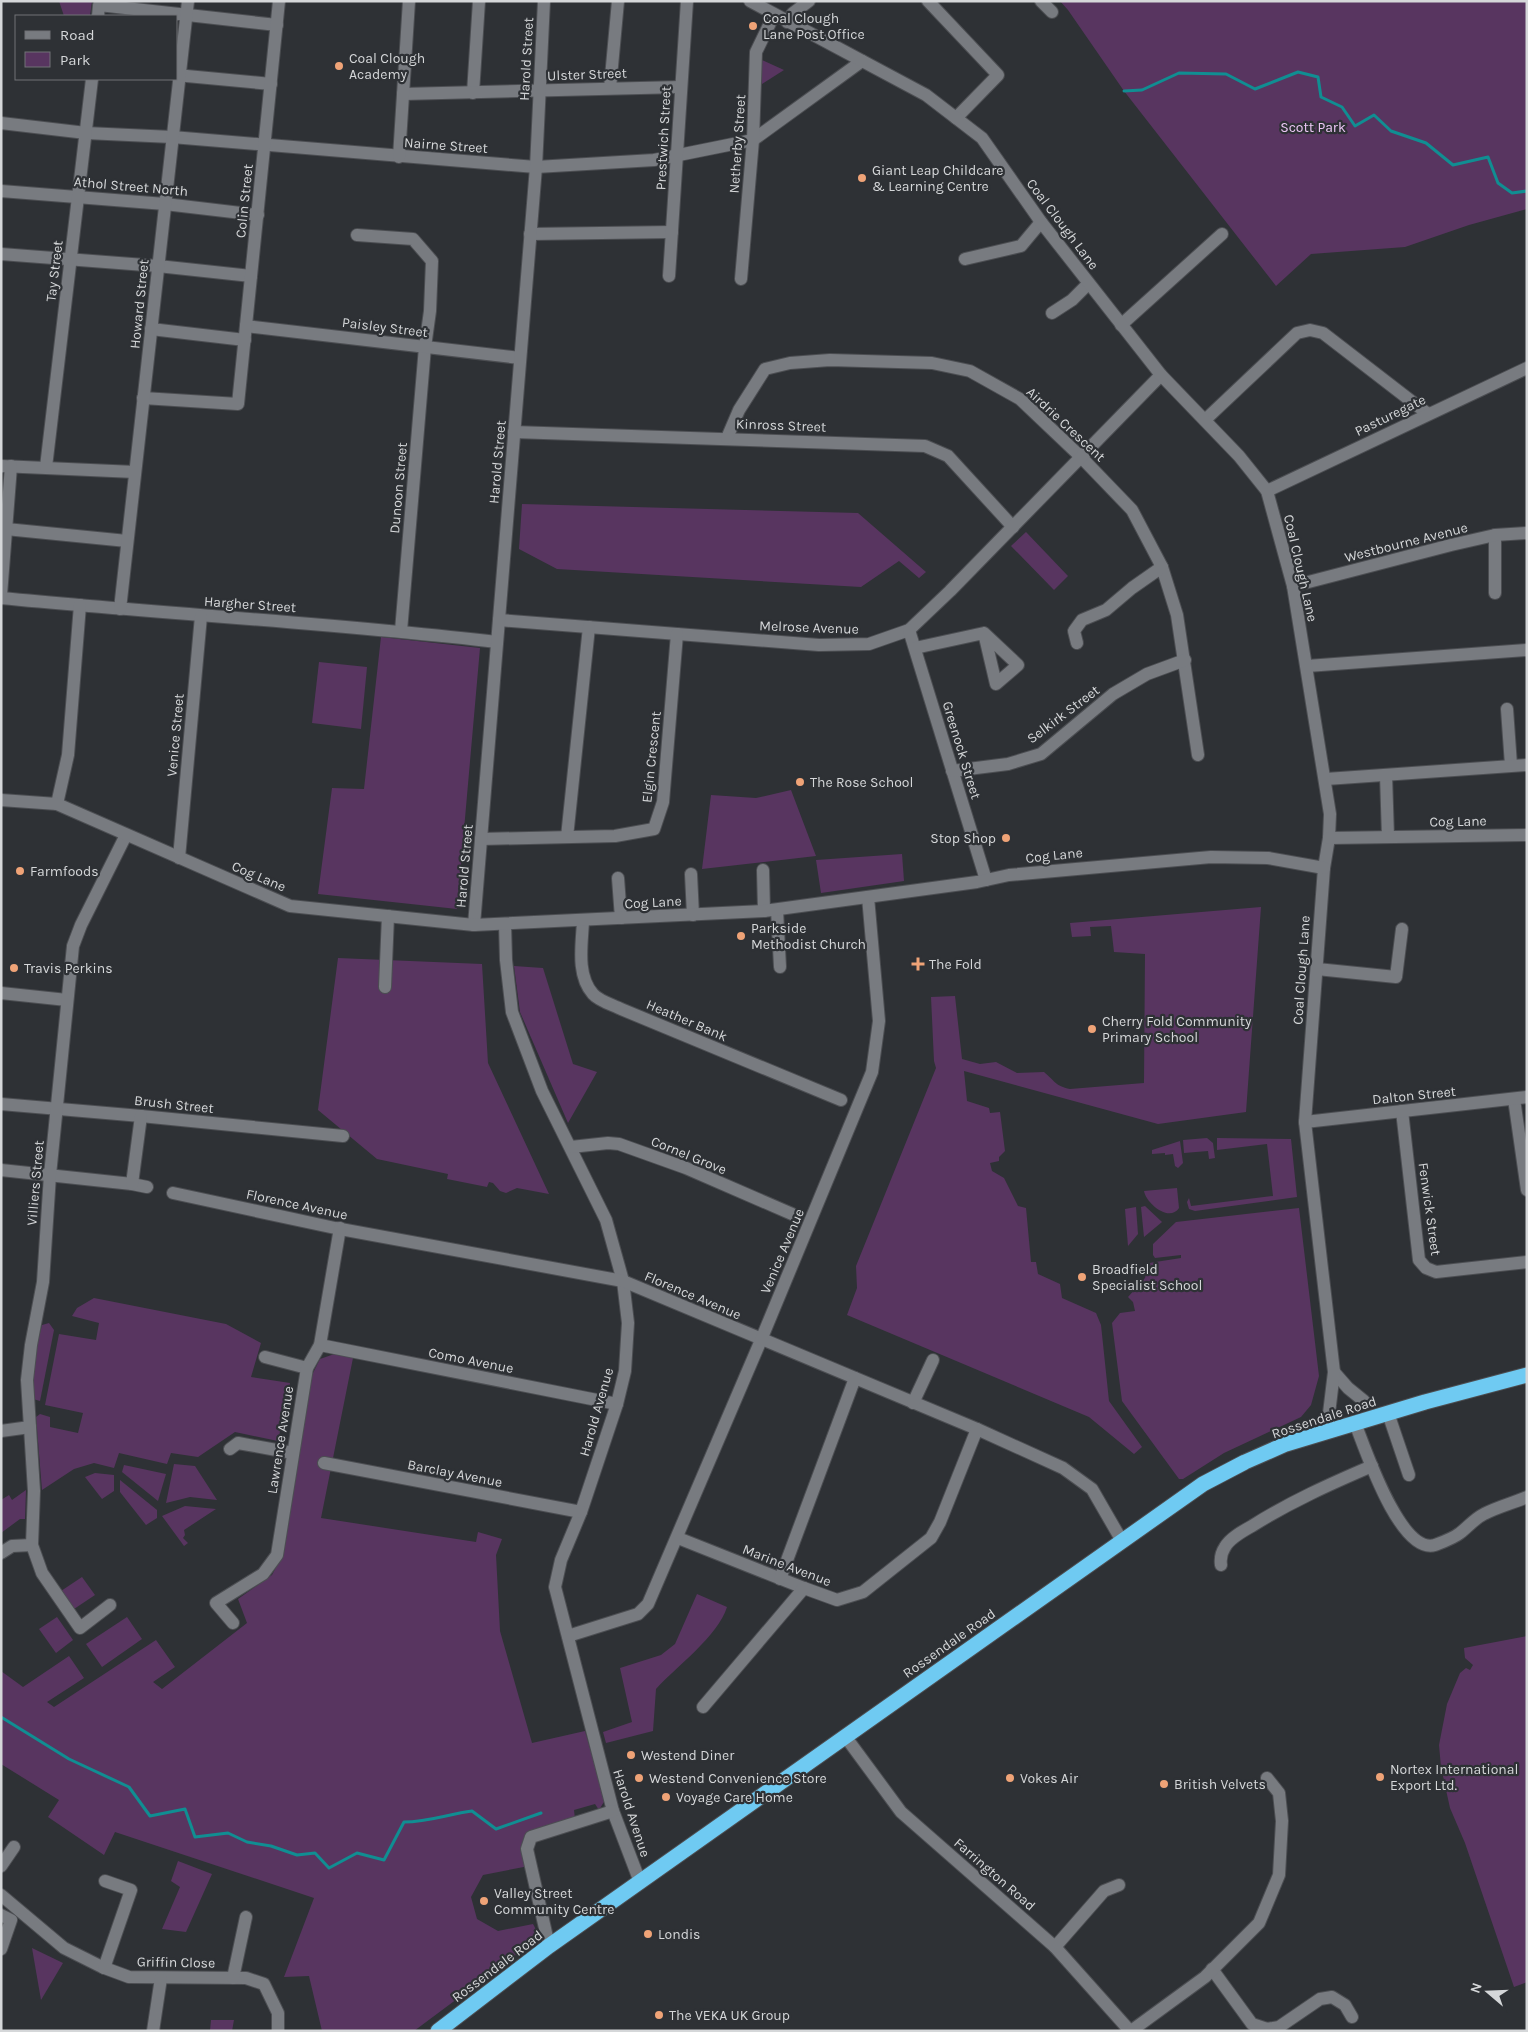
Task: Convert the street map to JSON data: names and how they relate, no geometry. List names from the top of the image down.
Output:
{
  "streets": {
    "highway": ["Rossendale Road"],
    "street": [
      "Harold Street",
      "Ulster Street",
      "Prestwich Street",
      "Netherby Street",
      "Nairne Street",
      "Athol Street North",
      "Colin Street",
      "Coal Clough Lane",
      "Tay Street",
      "Howard Street",
      "Paisley Street",
      "Pasturegate",
      "Airdrie Crescent",
      "Kinross Street",
      "Dunoon Street",
      "Westbourne Avenue",
      "Hargher Street",
      "Melrose Avenue",
      "Selkirk Street",
      "Venice Street",
      "Greenock Street",
      "Elgin Crescent",
      "Cog Lane",
      "Heather Bank",
      "Dalton Street",
      "Brush Street",
      "Cornel Grove",
      "Villiers Street",
      "Florence Avenue",
      "Fenwick Street",
      "Venice Avenue",
      "Como Avenue",
      "Harold Avenue",
      "Lawrence Avenue",
      "Barclay Avenue",
      "Marine Avenue",
      "Farrington Road",
      "Griffin Close"
    ]
  },
  "crossings": [
    ["Harold Street", "Ulster Street"],
    ["Harold Street", "Nairne Street"],
    ["Harold Street", "Paisley Street"],
    ["Harold Street", "Kinross Street"],
    ["Harold Street", "Hargher Street"],
    ["Harold Street", "Melrose Avenue"],
    ["Harold Street", "Elgin Crescent"],
    ["Harold Street", "Cog Lane"],
    ["Ulster Street", "Prestwich Street"],
    ["Prestwich Street", "Nairne Street"],
    ["Netherby Street", "Nairne Street"],
    ["Netherby Street", "Coal Clough Lane"],
    ["Nairne Street", "Colin Street"],
    ["Nairne Street", "Coal Clough Lane"],
    ["Nairne Street", "Tay Street"],
    ["Nairne Street", "Howard Street"],
    ["Athol Street North", "Colin Street"],
    ["Athol Street North", "Tay Street"],
    ["Athol Street North", "Howard Street"],
    ["Colin Street", "Howard Street"],
    ["Colin Street", "Paisley Street"],
    ["Coal Clough Lane", "Pasturegate"],
    ["Coal Clough Lane", "Westbourne Avenue"],
    ["Coal Clough Lane", "Melrose Avenue"],
    ["Coal Clough Lane", "Cog Lane"],
    ["Coal Clough Lane", "Dalton Street"],
    ["Coal Clough Lane", "Rossendale Road"],
    ["Howard Street", "Hargher Street"],
    ["Paisley Street", "Dunoon Street"],
    ["Airdrie Crescent", "Kinross Street"],
    ["Airdrie Crescent", "Melrose Avenue"],
    ["Airdrie Crescent", "Selkirk Street"],
    ["Kinross Street", "Melrose Avenue"],
    ["Dunoon Street", "Hargher Street"],
    ["Hargher Street", "Venice Street"],
    ["Melrose Avenue", "Greenock Street"],
    ["Melrose Avenue", "Elgin Crescent"],
    ["Selkirk Street", "Greenock Street"],
    ["Venice Street", "Cog Lane"],
    ["Greenock Street", "Cog Lane"],
    ["Cog Lane", "Heather Bank"],
    ["Cog Lane", "Villiers Street"],
    ["Cog Lane", "Venice Avenue"],
    ["Cog Lane", "Harold Avenue"],
    ["Dalton Street", "Fenwick Street"],
    ["Brush Street", "Villiers Street"],
    ["Cornel Grove", "Harold Avenue"],
    ["Florence Avenue", "Venice Avenue"],
    ["Florence Avenue", "Harold Avenue"],
    ["Florence Avenue", "Rossendale Road"],
    ["Florence Avenue", "Lawrence Avenue"],
    ["Florence Avenue", "Marine Avenue"],
    ["Venice Avenue", "Harold Avenue"],
    ["Venice Avenue", "Marine Avenue"],
    ["Como Avenue", "Harold Avenue"],
    ["Como Avenue", "Lawrence Avenue"],
    ["Harold Avenue", "Rossendale Road"],
    ["Harold Avenue", "Barclay Avenue"],
    ["Rossendale Road", "Farrington Road"]
  ],
  "parks": ["Scott Park"],
  "places": {
    "other": [
      "Coal Clough Lane Post Office",
      "Coal Clough Academy",
      "Giant Leap Childcare & Learning Centre",
      "The Rose School",
      "Stop Shop",
      "Farmfoods",
      "Parkside Methodist Church",
      "Travis Perkins",
      "Cherry Fold Community Primary School",
      "Broadfield Specialist School",
      "Westend Diner",
      "Nortex International Export Ltd.",
      "Westend Convenience Store",
      "Vokes Air",
      "British Velvets",
      "Voyage Care Home",
      "Valley Street Community Centre",
      "Londis",
      "The VEKA UK Group"
    ],
    "health": ["The Fold"]
  },
  "legend": ["Road", "Park"],
  "north": "left"
}
